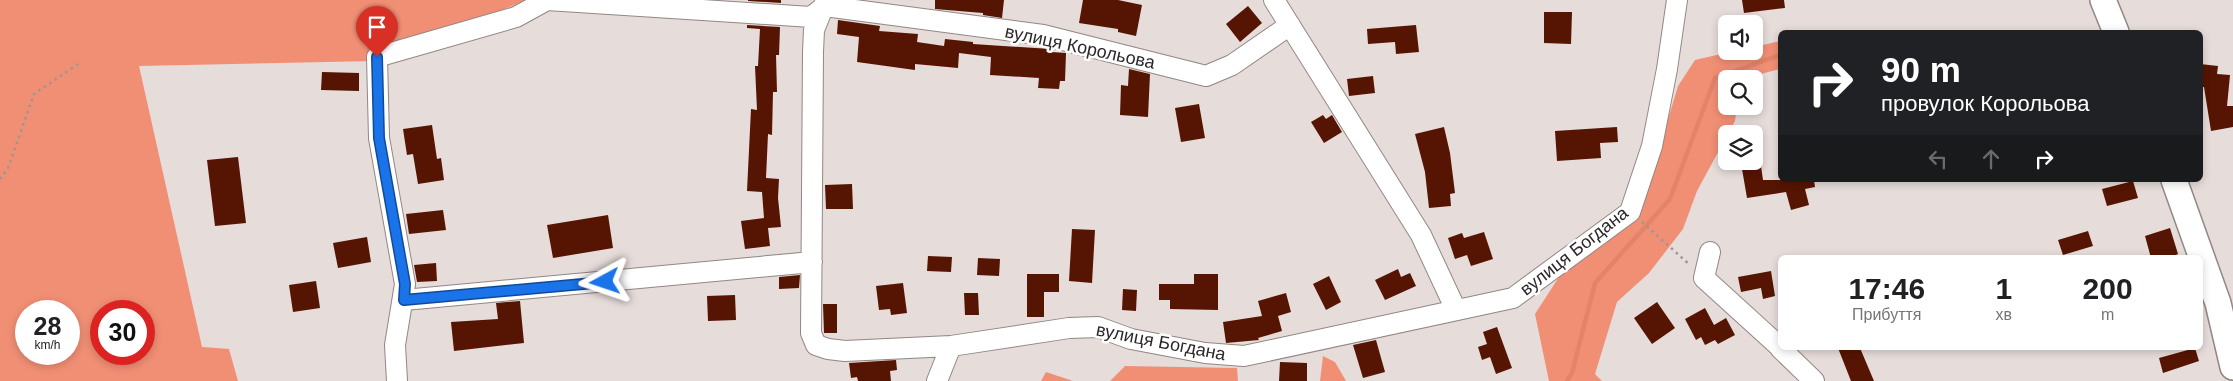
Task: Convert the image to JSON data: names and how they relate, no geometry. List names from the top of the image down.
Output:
{
  "streets": {
    "street": ["вулиця Корольова", "вулиця Богдана"]
  },
  "page": {
    "turn": ["90 m", "провулок Корольова"],
    "eta": [
      "17:46",
      "Прибуття",
      "1",
      "хв",
      "200",
      "m"
    ],
    "speed": "28 km/h",
    "limit": "30"
  }
}
